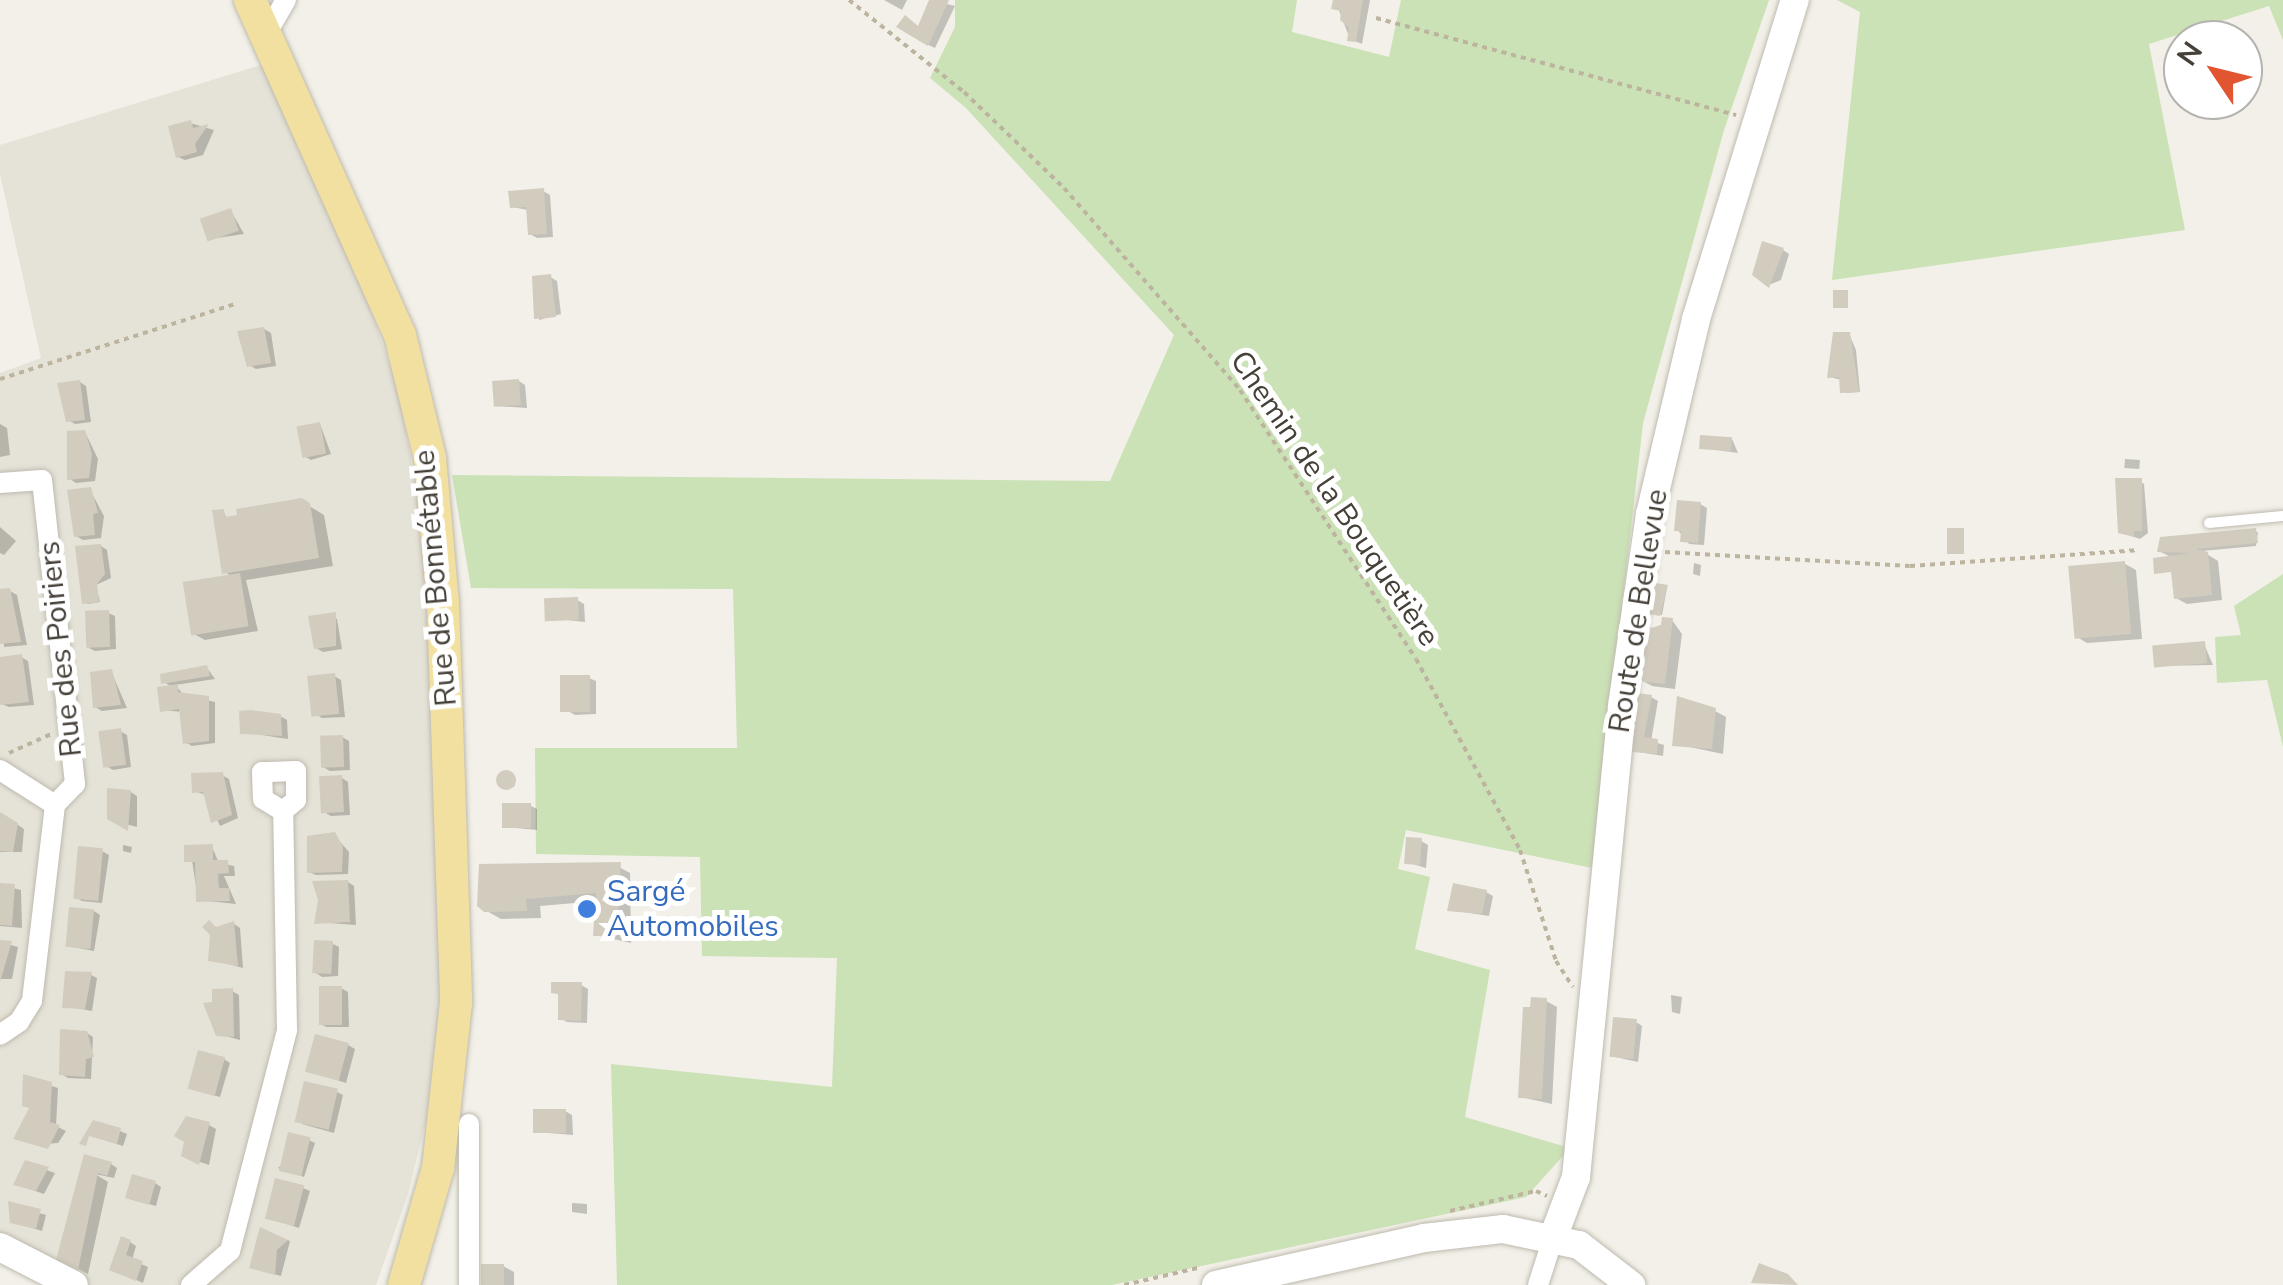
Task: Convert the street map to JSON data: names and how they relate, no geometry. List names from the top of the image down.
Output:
{
  "streets": {
    "main road": ["Rue de Bonnétable"],
    "street": ["Route de Bellevue", "Rue des Poiriers"],
    "path": ["Chemin de la Bouquetière"]
  },
  "crossings": [
    ["Chemin de la Bouquetière", "Route de Bellevue"]
  ],
  "places": ["Sargé Automobiles"],
  "north": "top left"
}
